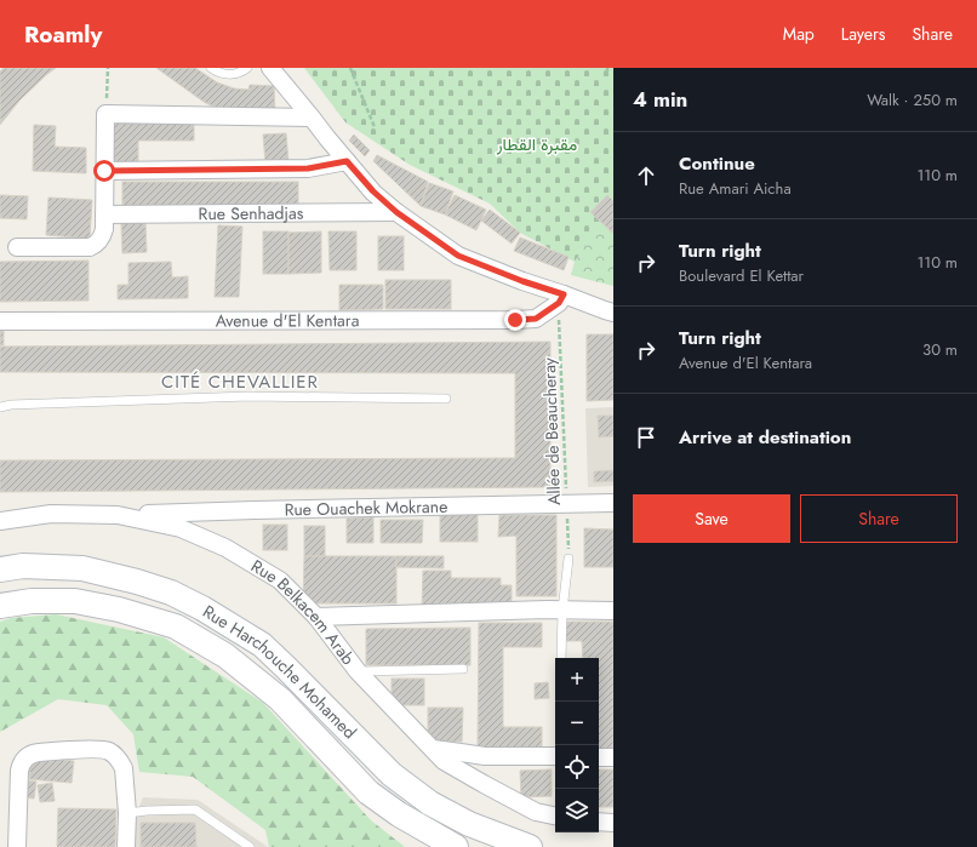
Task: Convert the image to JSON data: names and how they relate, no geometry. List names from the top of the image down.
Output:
{
  "streets": {
    "street": [
      "Rue Senhadjas",
      "Avenue d'El Kentara",
      "Rue Ouachek Mokrane",
      "Rue Belkacem Arab",
      "Rue Harchouche Mohamed"
    ],
    "path": ["Allée de Beaucheray"]
  },
  "crossings": [
    ["Avenue d'El Kentara", "Allée de Beaucheray"],
    ["Allée de Beaucheray", "Rue Ouachek Mokrane"],
    ["Rue Ouachek Mokrane", "Rue Belkacem Arab"]
  ],
  "districts": ["CITÉ CHEVALLIER"],
  "parks": ["مقبرة القطار"],
  "page": {
    "header": "Roamly",
    "nav": ["Map", "Layers", "Share"],
    "heading": ["4 min", "Walk · 250 m"],
    "list": [
      ["Continue", "Rue Amari Aicha", "110 m"],
      ["Turn right", "Boulevard El Kettar", "110 m"],
      ["Turn right", "Avenue d'El Kentara", "30 m"],
      "Arrive at destination"
    ],
    "buttons": ["Save", "Share"],
    "map_buttons": ["+", "−"]
  }
}
